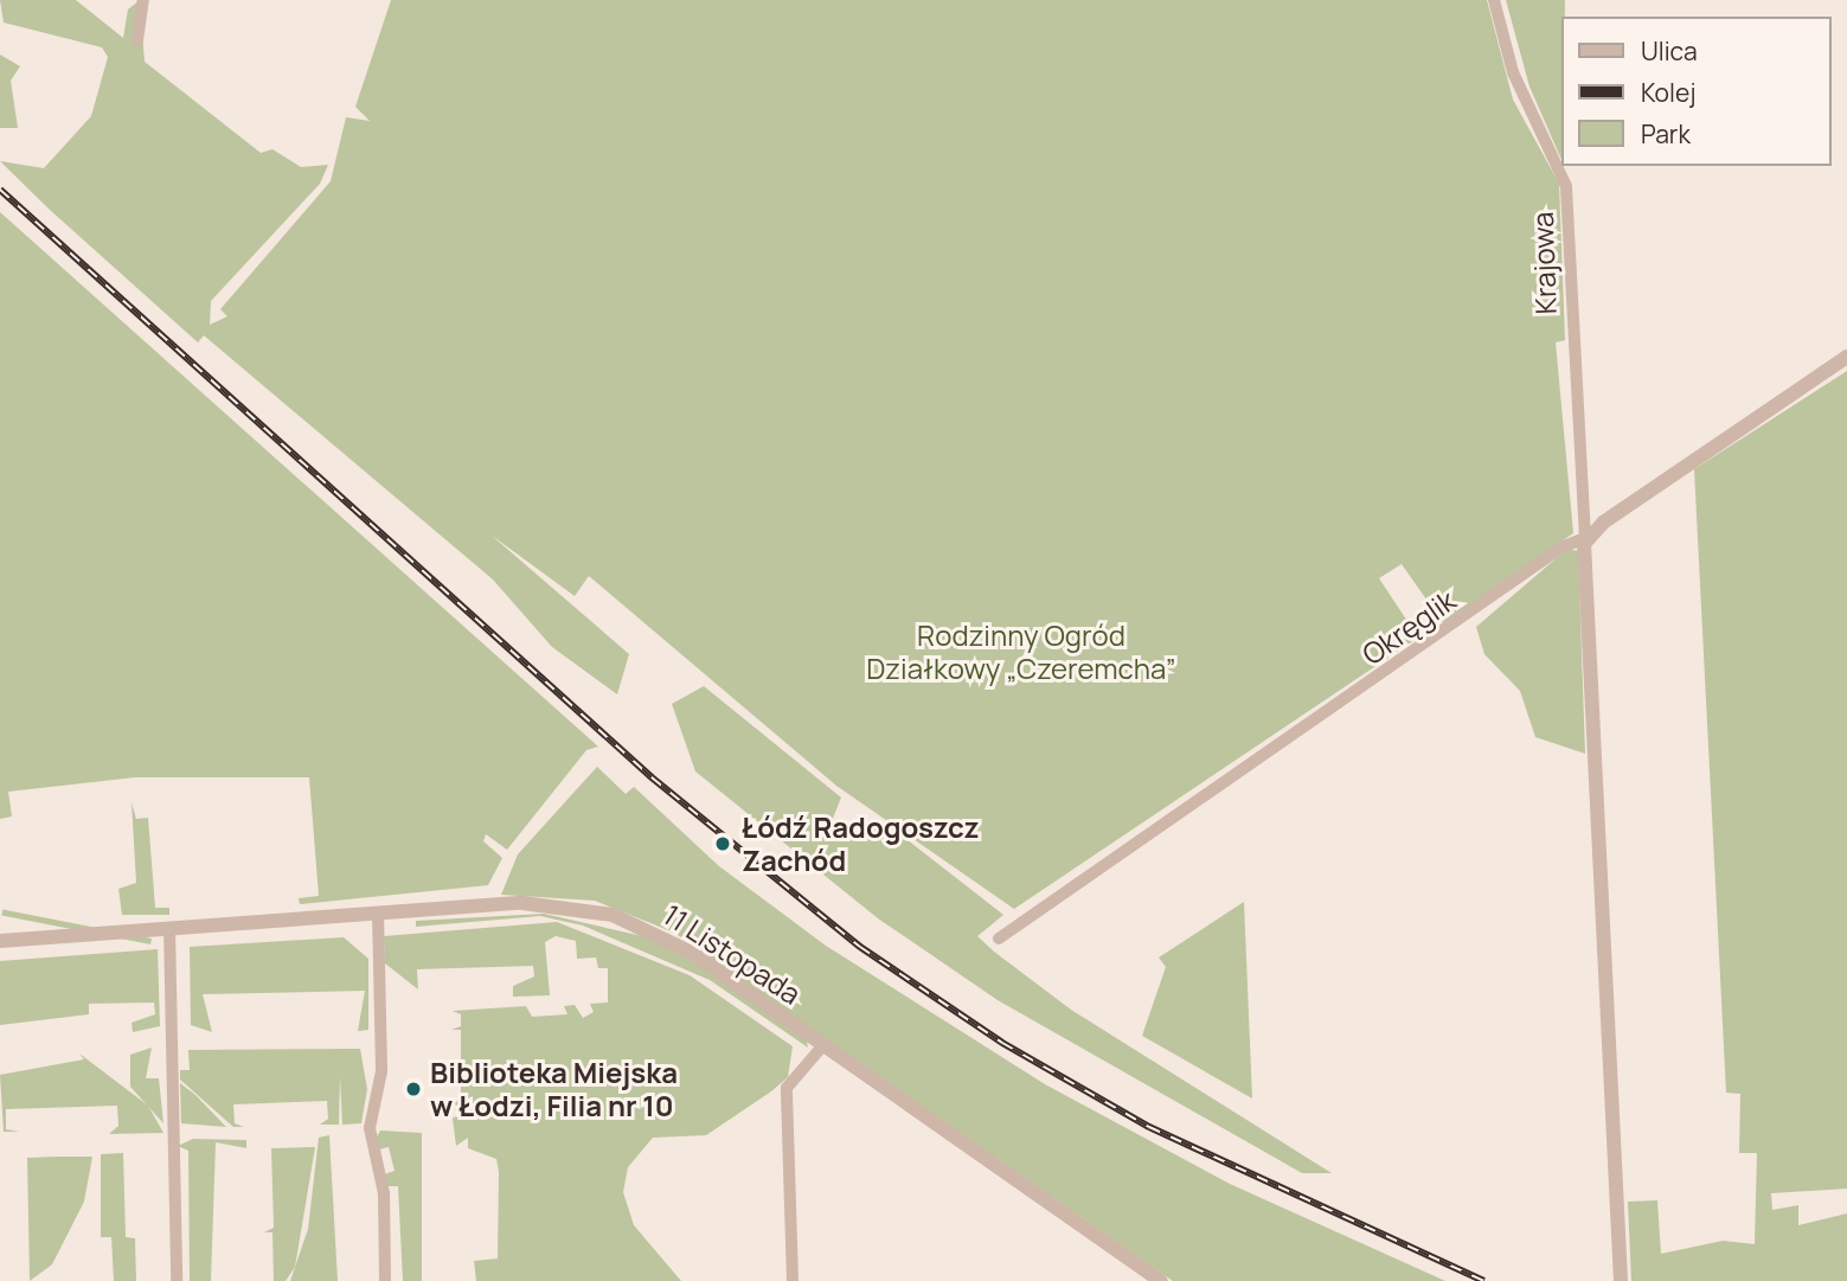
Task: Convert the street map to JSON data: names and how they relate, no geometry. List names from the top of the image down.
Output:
{
  "streets": {
    "street": ["Krajowa", "Okręglik", "11 Listopada"]
  },
  "crossings": [
    ["Krajowa", "Okręglik"]
  ],
  "parks": ["Rodzinny Ogród Działkowy „Czeremcha”"],
  "places": ["Łódź Radogoszcz Zachód", "Biblioteka Miejska w Łodzi, Filia nr 10"],
  "legend": ["Ulica", "Kolej", "Park"]
}
